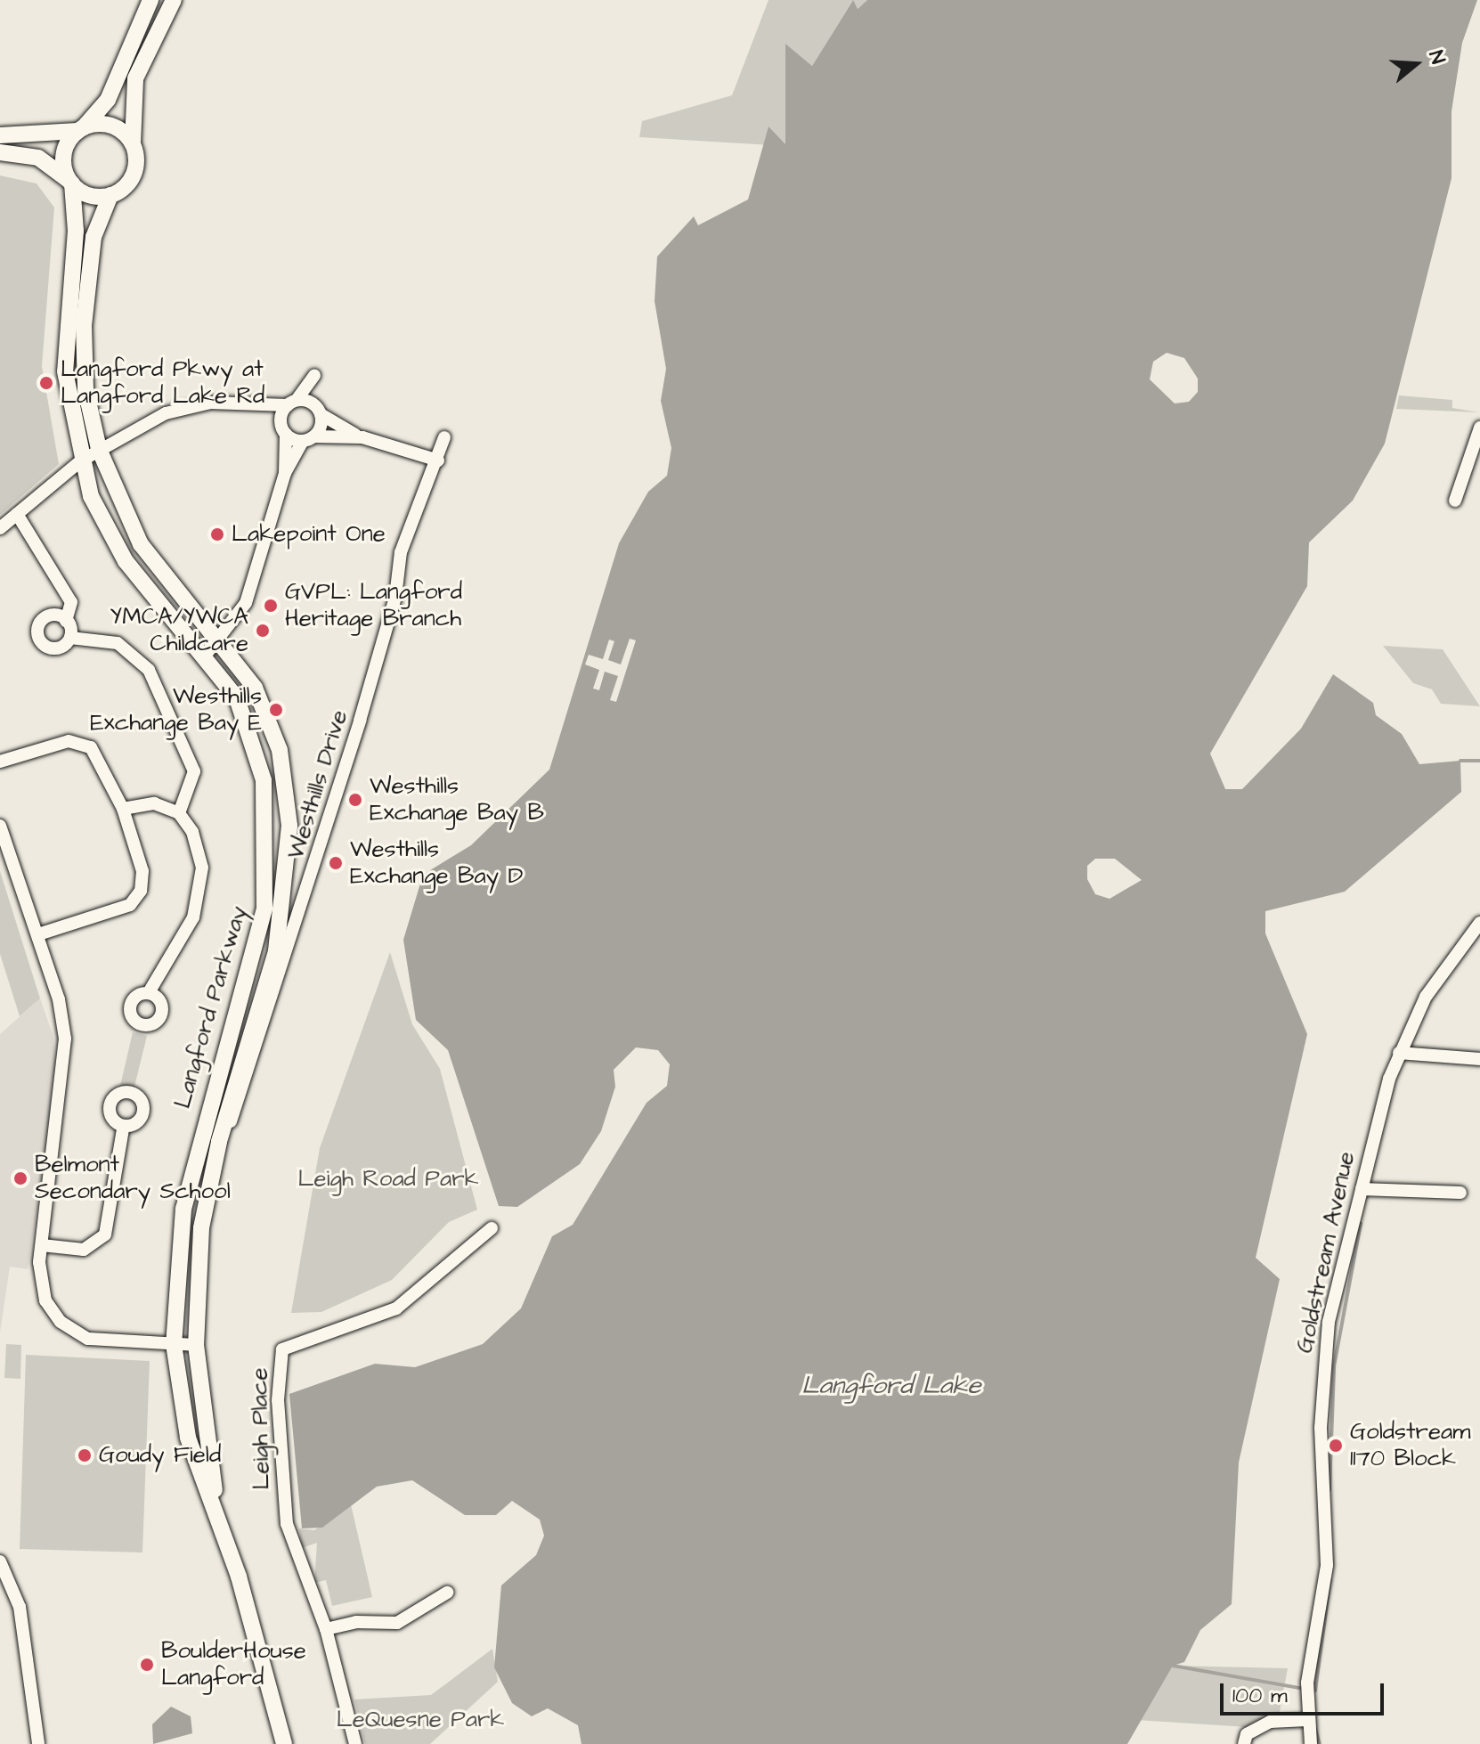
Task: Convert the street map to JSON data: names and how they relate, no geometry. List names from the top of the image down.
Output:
{
  "streets": {
    "main road": ["Langford Parkway"],
    "street": ["Westhills Drive", "Goldstream Avenue", "Leigh Place"]
  },
  "crossings": [
    ["Westhills Drive", "Langford Parkway"]
  ],
  "water": ["Langford Lake"],
  "parks": ["Leigh Road Park", "LeQuesne Park"],
  "places": [
    "Langford Pkwy at Langford Lake Rd",
    "Lakepoint One",
    "GVPL: Langford Heritage Branch",
    "YMCA/YWCA Childcare",
    "Westhills Exchange Bay E",
    "Westhills Exchange Bay B",
    "Westhills Exchange Bay D",
    "Belmont Secondary School",
    "Goldstream 1170 Block",
    "Goudy Field",
    "BoulderHouse Langford"
  ],
  "scale_bar": "100 m",
  "north": "right"
}
